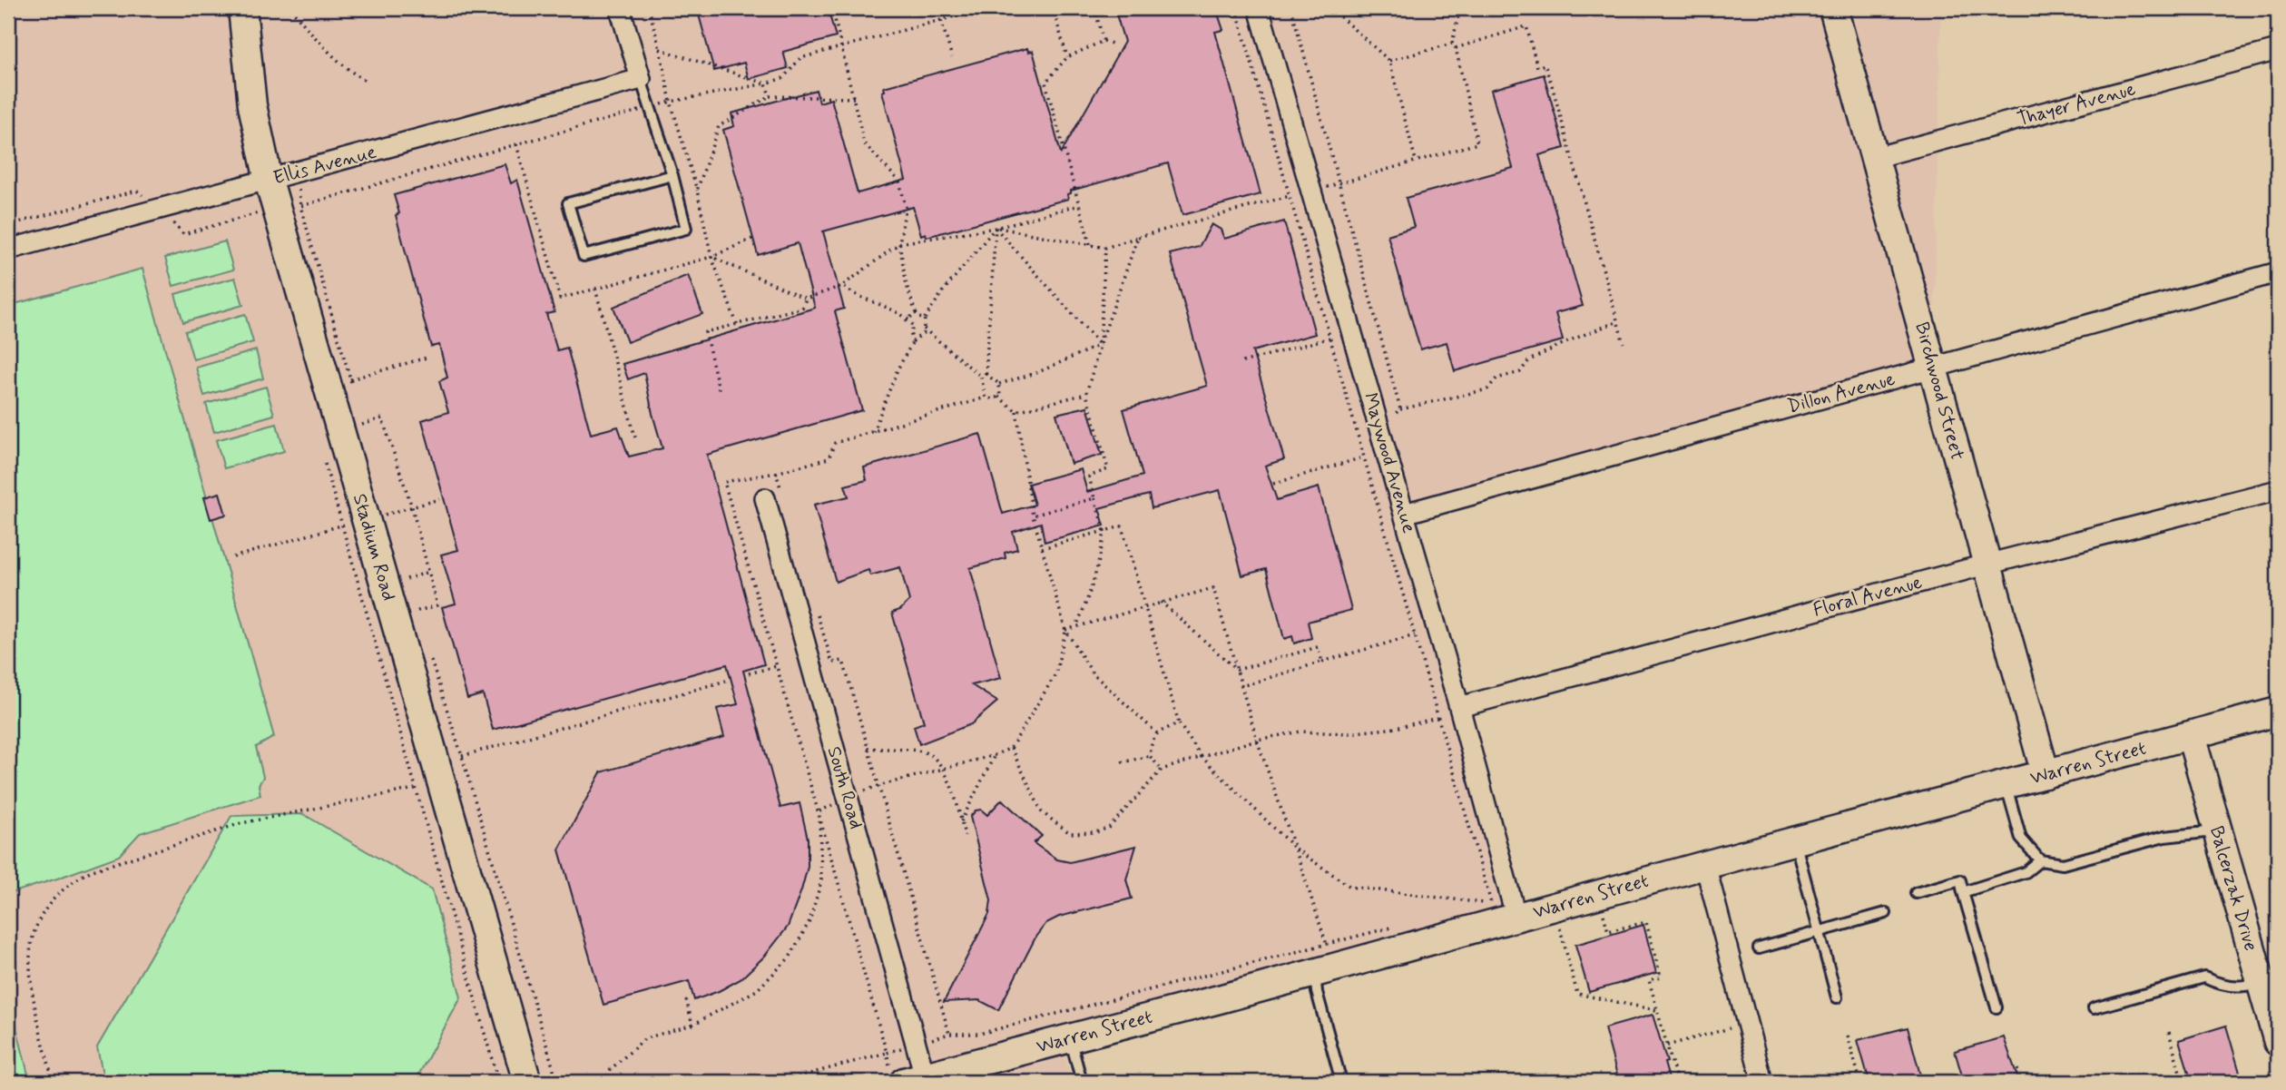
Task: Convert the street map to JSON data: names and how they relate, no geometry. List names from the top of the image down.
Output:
{
  "streets": {
    "street": [
      "Thayer Avenue",
      "Ellis Avenue",
      "Birchwood Street",
      "Dillon Avenue",
      "Maywood Avenue",
      "Stadium Road",
      "Floral Avenue",
      "Warren Street",
      "South Road",
      "Balcerzak Drive"
    ]
  },
  "crossings": [
    ["Thayer Avenue", "Birchwood Street"],
    ["Ellis Avenue", "Stadium Road"],
    ["Birchwood Street", "Dillon Avenue"],
    ["Birchwood Street", "Floral Avenue"],
    ["Birchwood Street", "Warren Street"],
    ["Dillon Avenue", "Maywood Avenue"],
    ["Maywood Avenue", "Floral Avenue"],
    ["Maywood Avenue", "Warren Street"],
    ["Warren Street", "South Road"],
    ["Warren Street", "Balcerzak Drive"]
  ]
}
